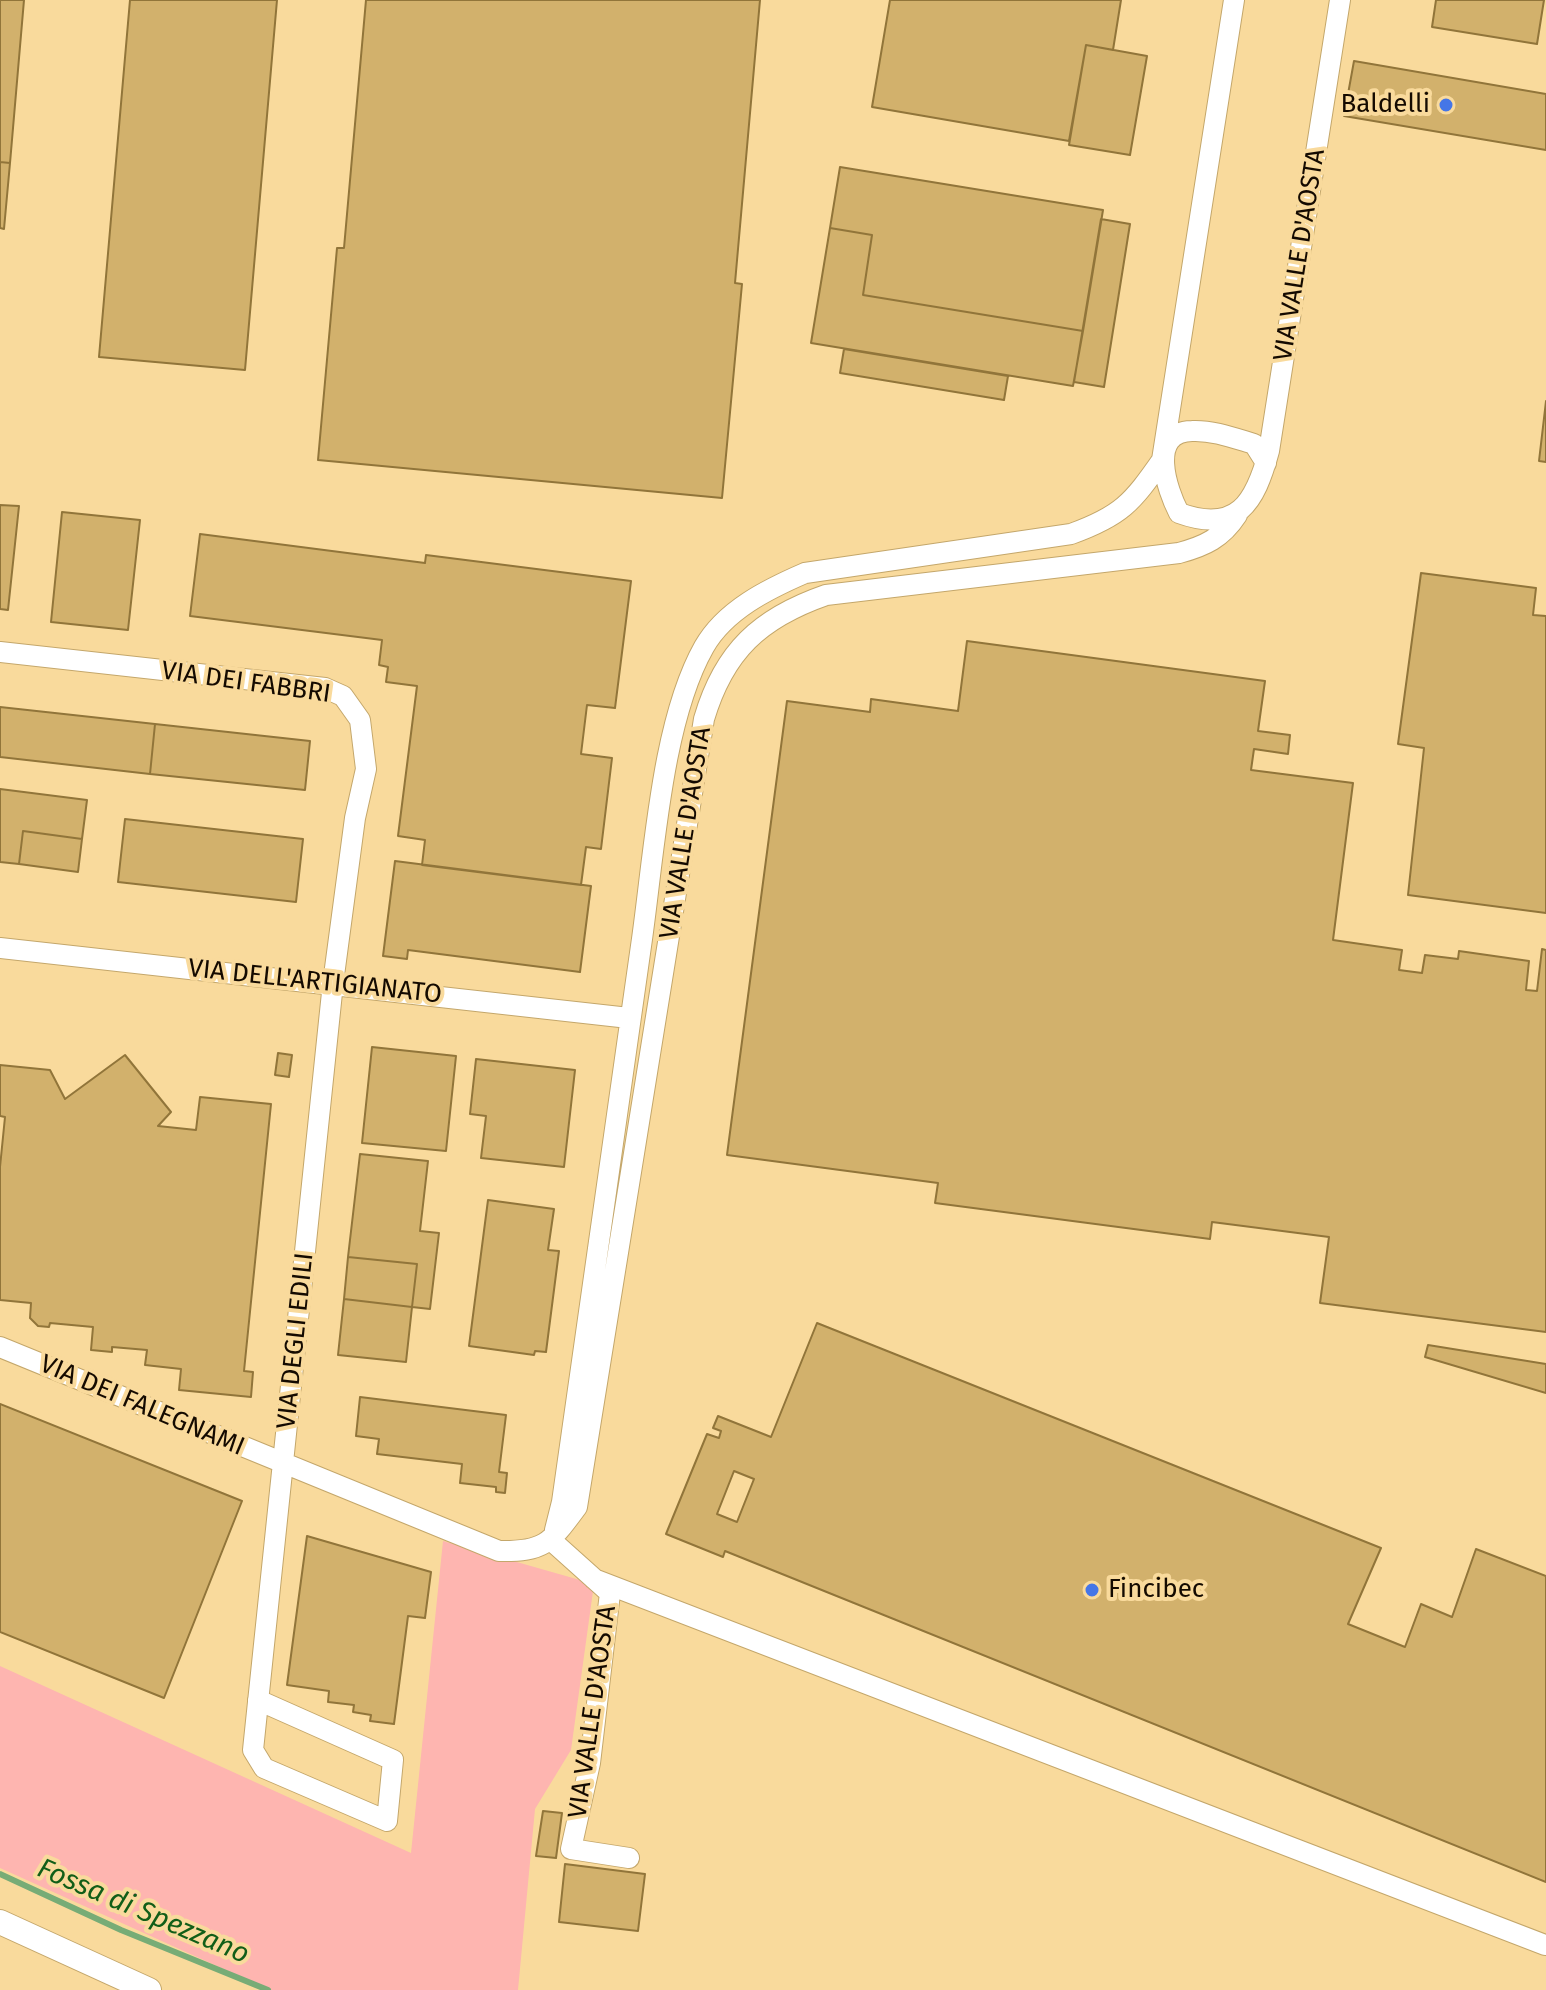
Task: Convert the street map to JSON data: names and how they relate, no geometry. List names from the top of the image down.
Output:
{
  "streets": {
    "street": [
      "VIA VALLE D'AOSTA",
      "VIA DEI FABBRI",
      "VIA DELL'ARTIGIANATO",
      "VIA DEGLI EDILI",
      "VIA DEI FALEGNAMI"
    ]
  },
  "crossings": [
    ["VIA VALLE D'AOSTA", "VIA DELL'ARTIGIANATO"],
    ["VIA DEI FABBRI", "VIA DELL'ARTIGIANATO"],
    ["VIA DEI FABBRI", "VIA DEGLI EDILI"],
    ["VIA DELL'ARTIGIANATO", "VIA DEGLI EDILI"],
    ["VIA DEGLI EDILI", "VIA DEI FALEGNAMI"]
  ],
  "water": ["Fossa di Spezzano"],
  "places": ["Baldelli", "Fincibec"]
}
